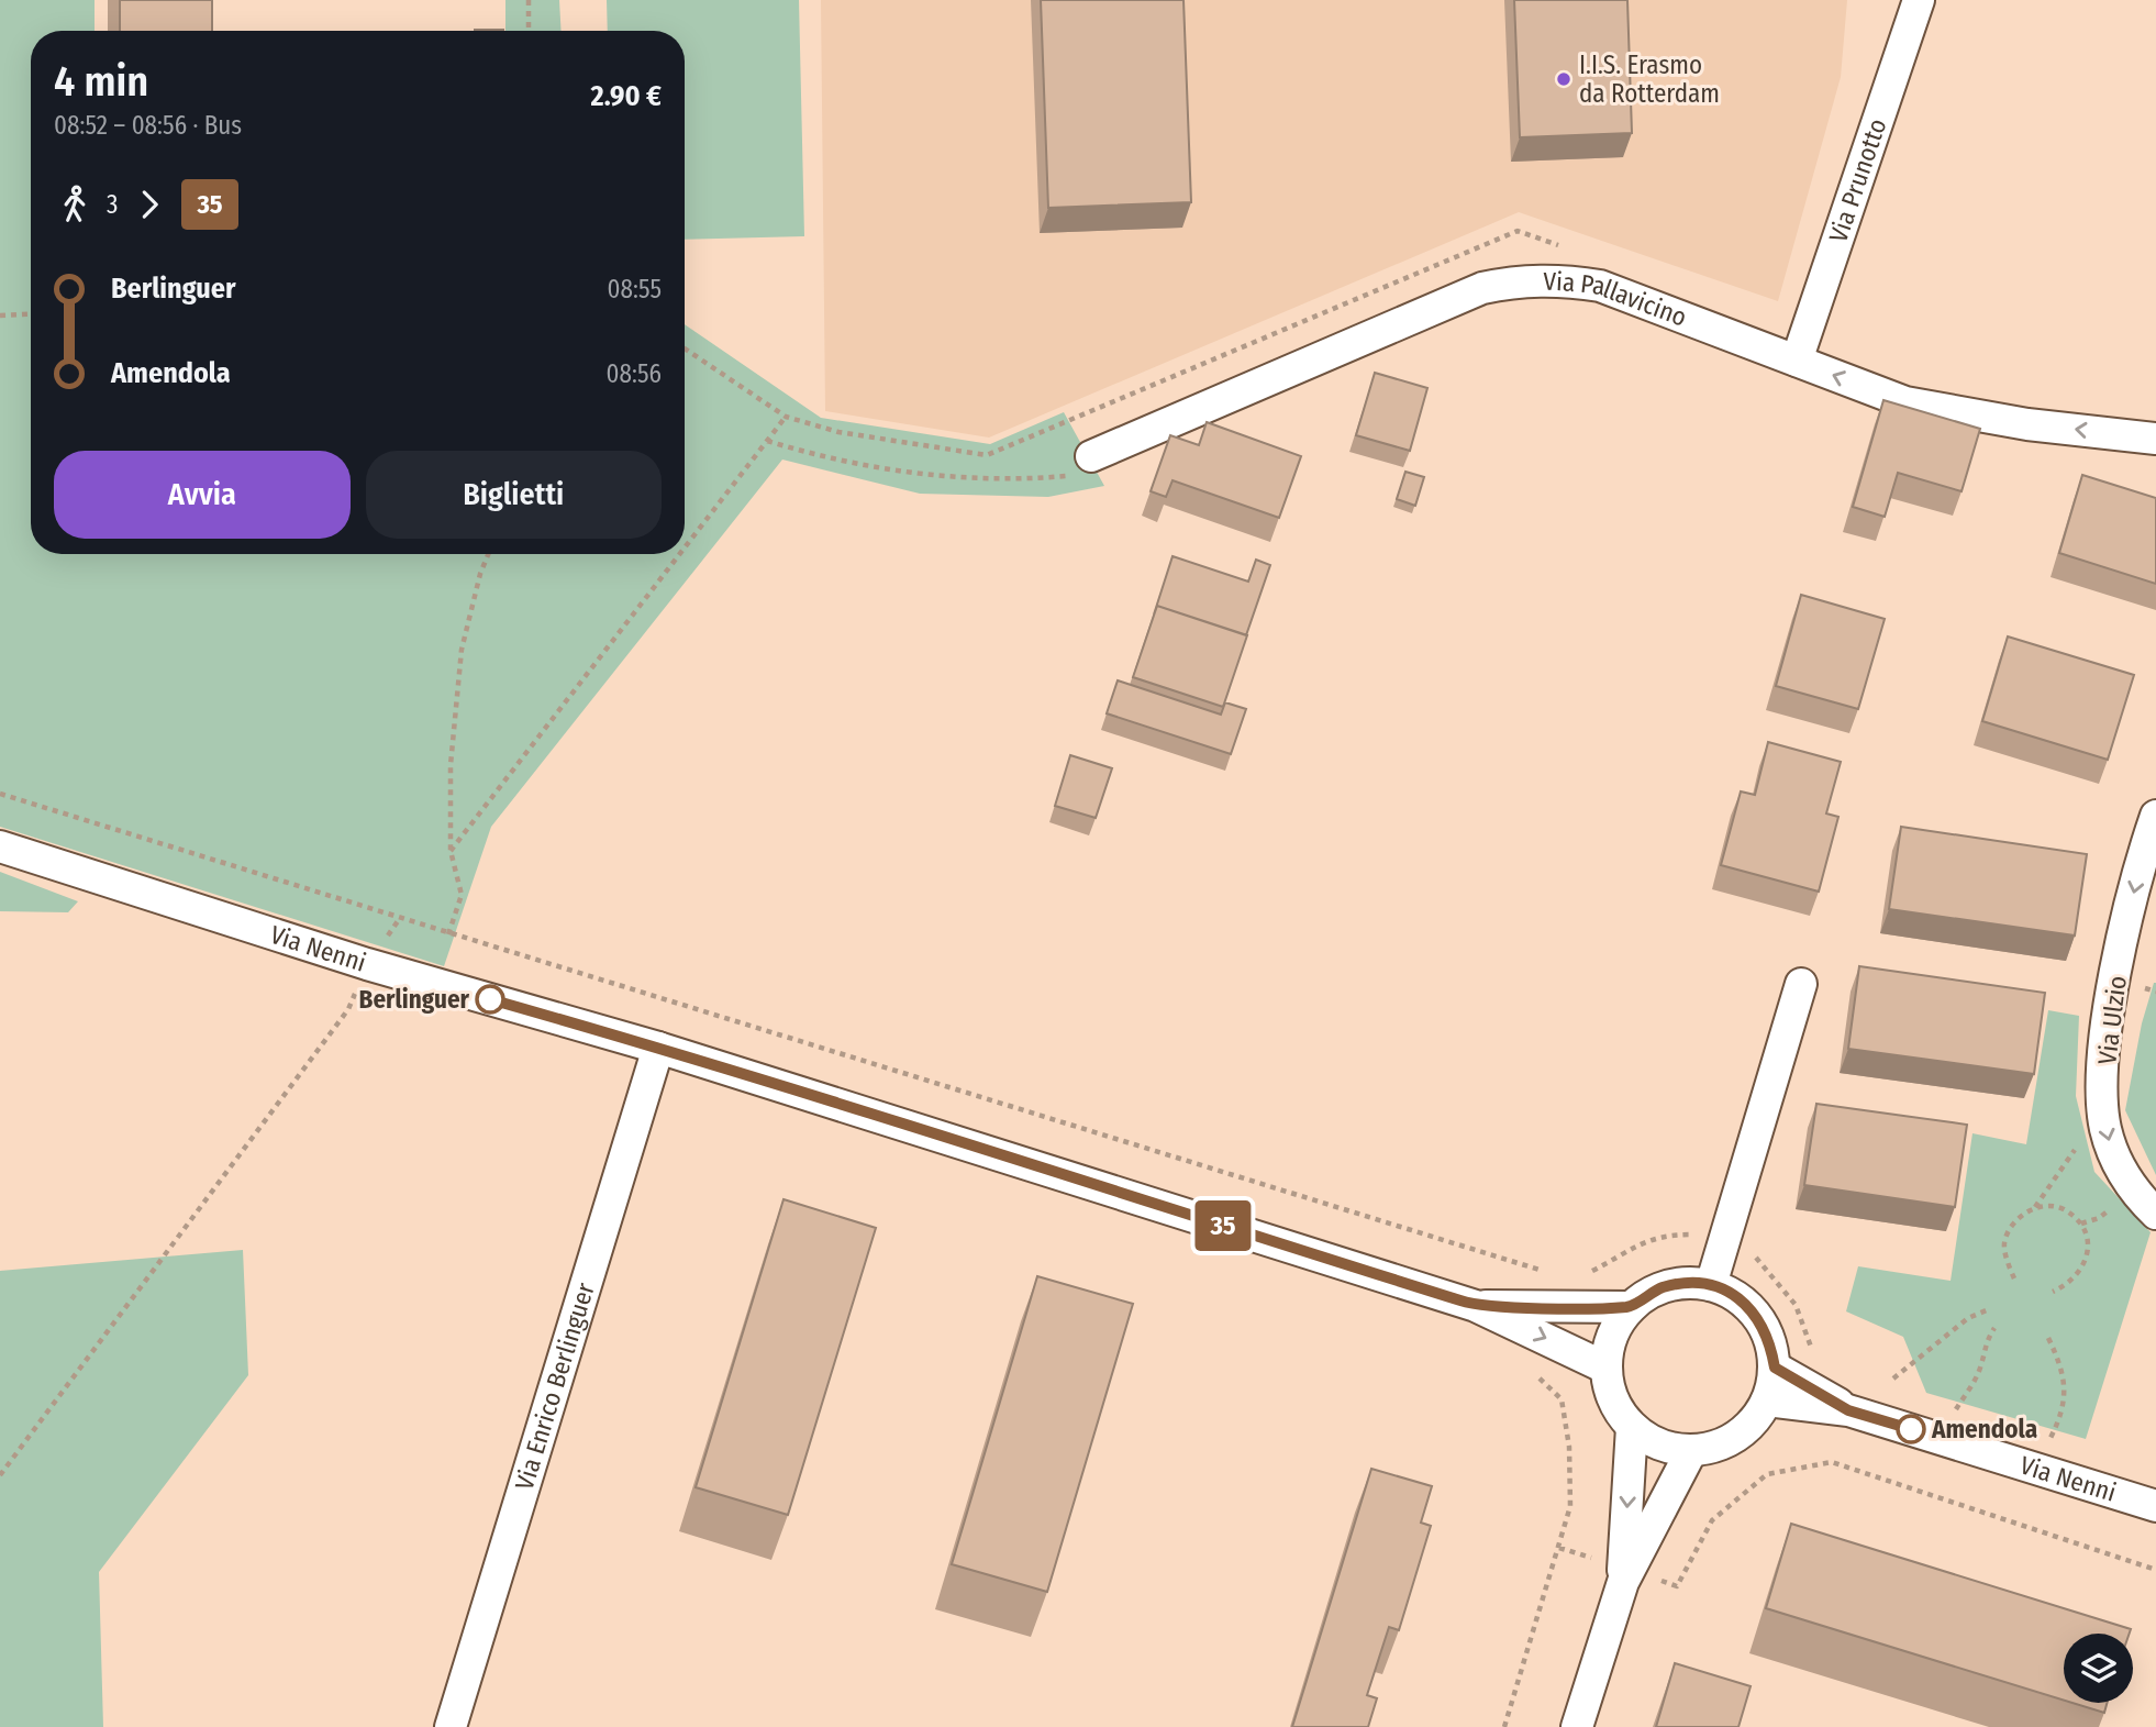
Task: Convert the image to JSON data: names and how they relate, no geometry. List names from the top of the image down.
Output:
{
  "streets": {
    "street": [
      "Via Prunotto",
      "Via Pallavicino",
      "Via Nenni",
      "Via Ulzio",
      "Via Enrico Berlinguer"
    ]
  },
  "crossings": [
    ["Via Prunotto", "Via Pallavicino"],
    ["Via Nenni", "Via Enrico Berlinguer"]
  ],
  "one_way": ["Via Ulzio"],
  "places": ["I.I.S. Erasmo da Rotterdam", "Berlinguer", "Amendola"],
  "lines": ["bus line 35"],
  "page": {
    "on_map": "35",
    "heading": ["4 min", "08:52 – 08:56 · Bus", "2.90 €"],
    "legs": ["3", "35"],
    "list": [
      {
        "name": "Berlinguer",
        "value": "08:55"
      },
      {
        "name": "Amendola",
        "value": "08:56"
      }
    ],
    "buttons": ["Avvia", "Biglietti"]
  }
}
